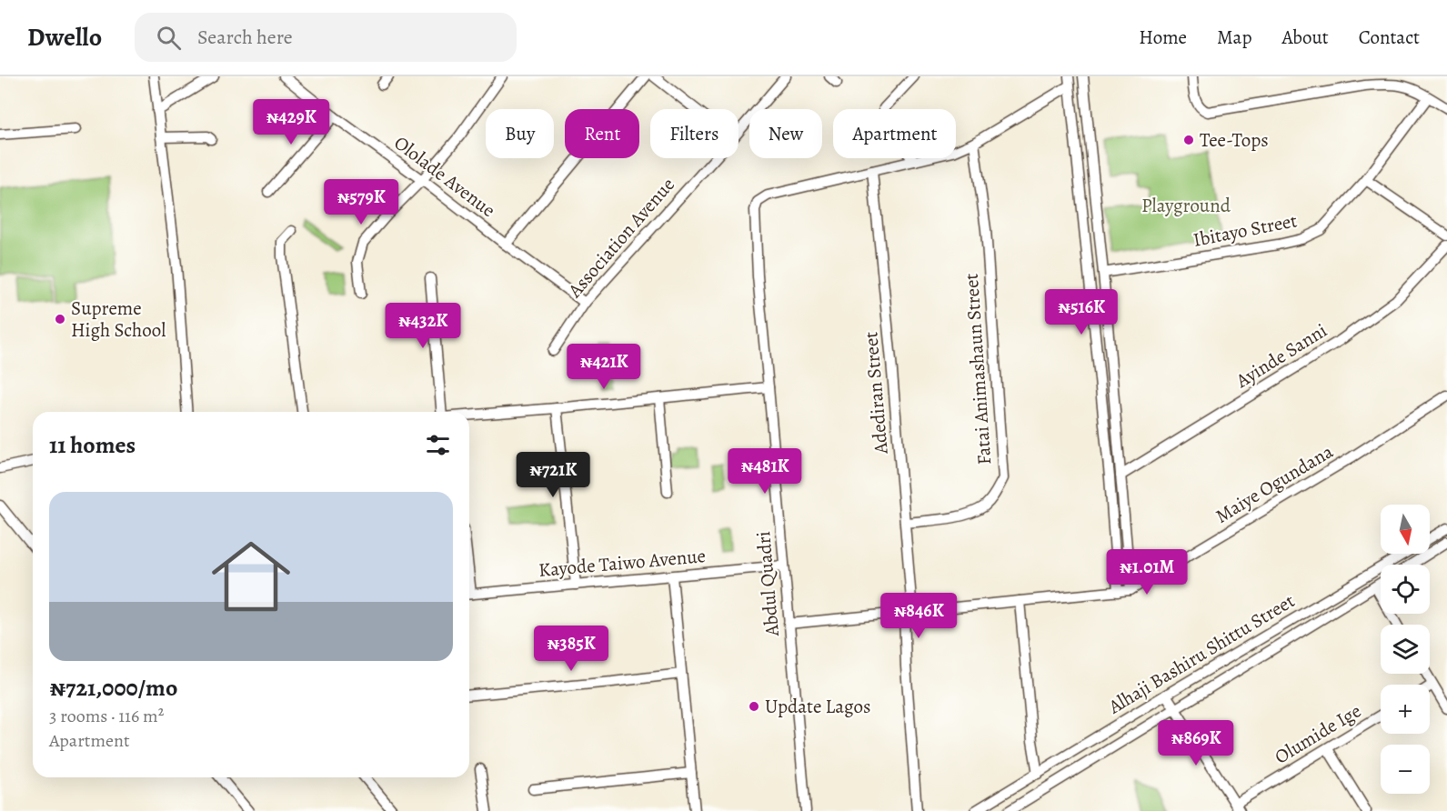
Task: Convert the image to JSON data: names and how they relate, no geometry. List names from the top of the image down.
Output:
{
  "streets": {
    "street": [
      "Ololade Avenue",
      "Ibitayo Street",
      "Association Avenue",
      "Ayinde Sanni",
      "Fatai Animashaun Street",
      "Adediran Street",
      "Maiye Ogundana",
      "Kayode Taiwo Avenue",
      "Abdul Quadri",
      "Alhaji Bashiru Shittu Street",
      "Olumide Ige"
    ]
  },
  "crossings": [
    ["Ololade Avenue", "Association Avenue"],
    ["Fatai Animashaun Street", "Adediran Street"],
    ["Adediran Street", "Maiye Ogundana"],
    ["Adediran Street", "Abdul Quadri"],
    ["Maiye Ogundana", "Abdul Quadri"],
    ["Kayode Taiwo Avenue", "Abdul Quadri"]
  ],
  "parks": ["Playground"],
  "places": ["Tee-Tops", "Supreme High School", "Update Lagos"],
  "north": "bottom",
  "page": {
    "header": "Dwello",
    "search": "Search here",
    "nav": [
      "Home",
      "Map",
      "About",
      "Contact"
    ],
    "price": [
      "₦429K",
      "₦579K",
      "₦516K",
      "₦432K",
      "₦421K",
      "₦481K",
      "₦721K",
      "₦1.01M",
      "₦846K",
      "₦385K",
      "₦869K"
    ],
    "chip": [
      "Buy",
      "Rent",
      "Filters",
      "New",
      "Apartment"
    ],
    "heading": "11 homes",
    "list": [
      {
        "name": "₦721,000/mo",
        "note": "3 rooms · 116 m² · Apartment"
      }
    ],
    "map_buttons": ["+", "−"]
  }
}
